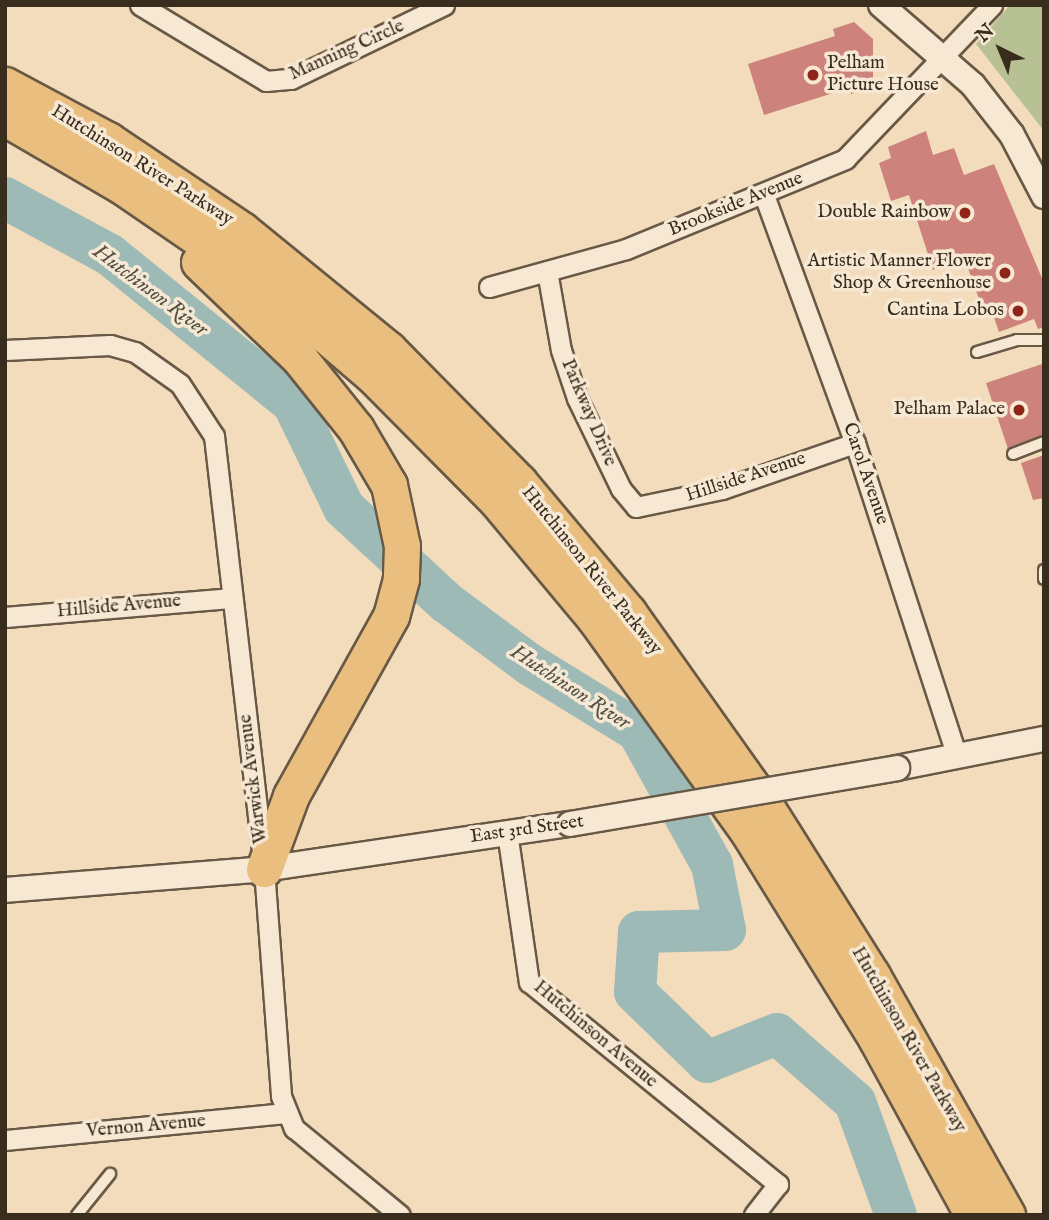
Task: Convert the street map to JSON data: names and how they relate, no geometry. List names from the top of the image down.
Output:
{
  "streets": {
    "highway": ["Hutchinson River Parkway"],
    "street": [
      "Manning Circle",
      "Brookside Avenue",
      "Parkway Drive",
      "Carol Avenue",
      "Hillside Avenue",
      "Warwick Avenue",
      "East 3rd Street",
      "Hutchinson Avenue",
      "Vernon Avenue"
    ]
  },
  "crossings": [
    ["Brookside Avenue", "Parkway Drive"],
    ["Brookside Avenue", "Carol Avenue"],
    ["Parkway Drive", "Hillside Avenue"],
    ["Carol Avenue", "Hillside Avenue"],
    ["Carol Avenue", "East 3rd Street"],
    ["Hillside Avenue", "Warwick Avenue"],
    ["Warwick Avenue", "East 3rd Street"],
    ["Warwick Avenue", "Vernon Avenue"],
    ["East 3rd Street", "Hutchinson Avenue"]
  ],
  "water": ["Hutchinson River"],
  "places": [
    "Pelham Picture House",
    "Double Rainbow",
    "Artistic Manner Flower Shop & Greenhouse",
    "Cantina Lobos",
    "Pelham Palace"
  ],
  "north": "top left"
}
